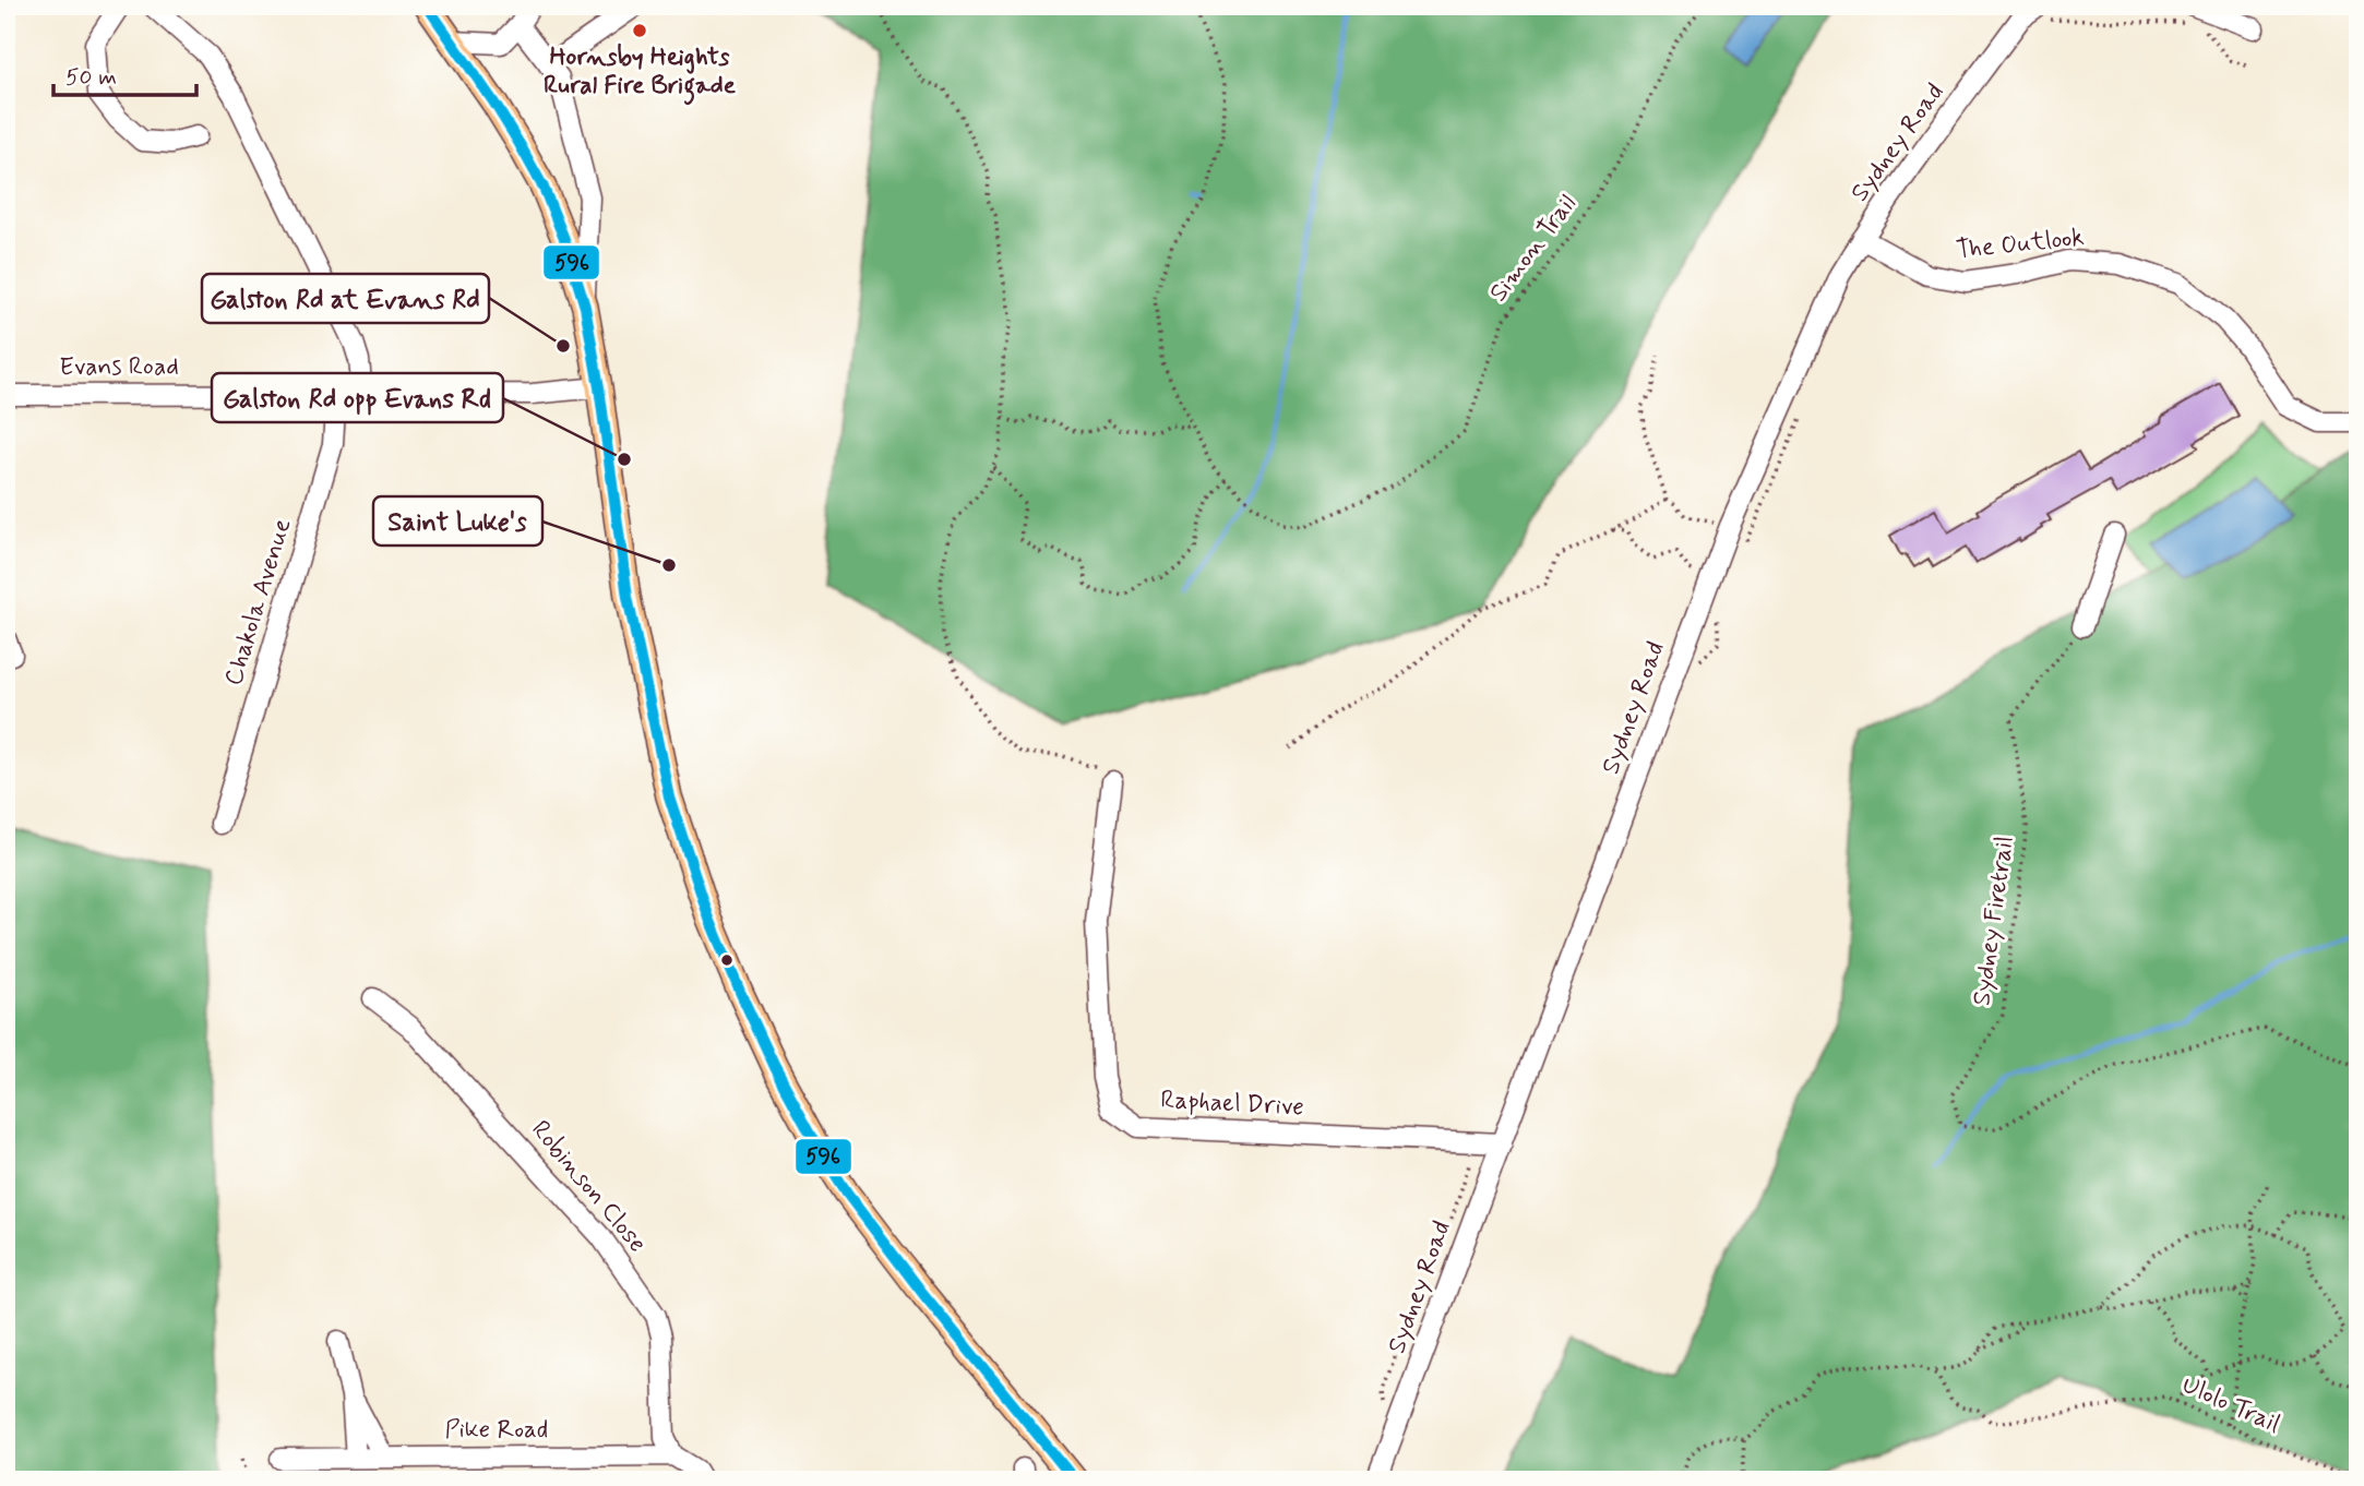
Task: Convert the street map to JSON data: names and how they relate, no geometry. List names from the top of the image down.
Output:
{
  "streets": {
    "street": [
      "Sydney Road",
      "The Outlook",
      "Evans Road",
      "Chakola Avenue",
      "Raphael Drive",
      "Robinson Close",
      "Pike Road"
    ],
    "path": ["Simon Trail", "Sydney Firetrail", "Ulolo Trail"]
  },
  "crossings": [
    ["Sydney Road", "The Outlook"],
    ["Sydney Road", "Raphael Drive"],
    ["Evans Road", "Chakola Avenue"],
    ["Robinson Close", "Pike Road"]
  ],
  "places": [
    "Hornsby Heights Rural Fire Brigade",
    "Galston Rd at Evans Rd",
    "Galston Rd opp Evans Rd",
    "Saint Luke's"
  ],
  "lines": ["transit line 596"],
  "scale_bar": "50 m"
}
